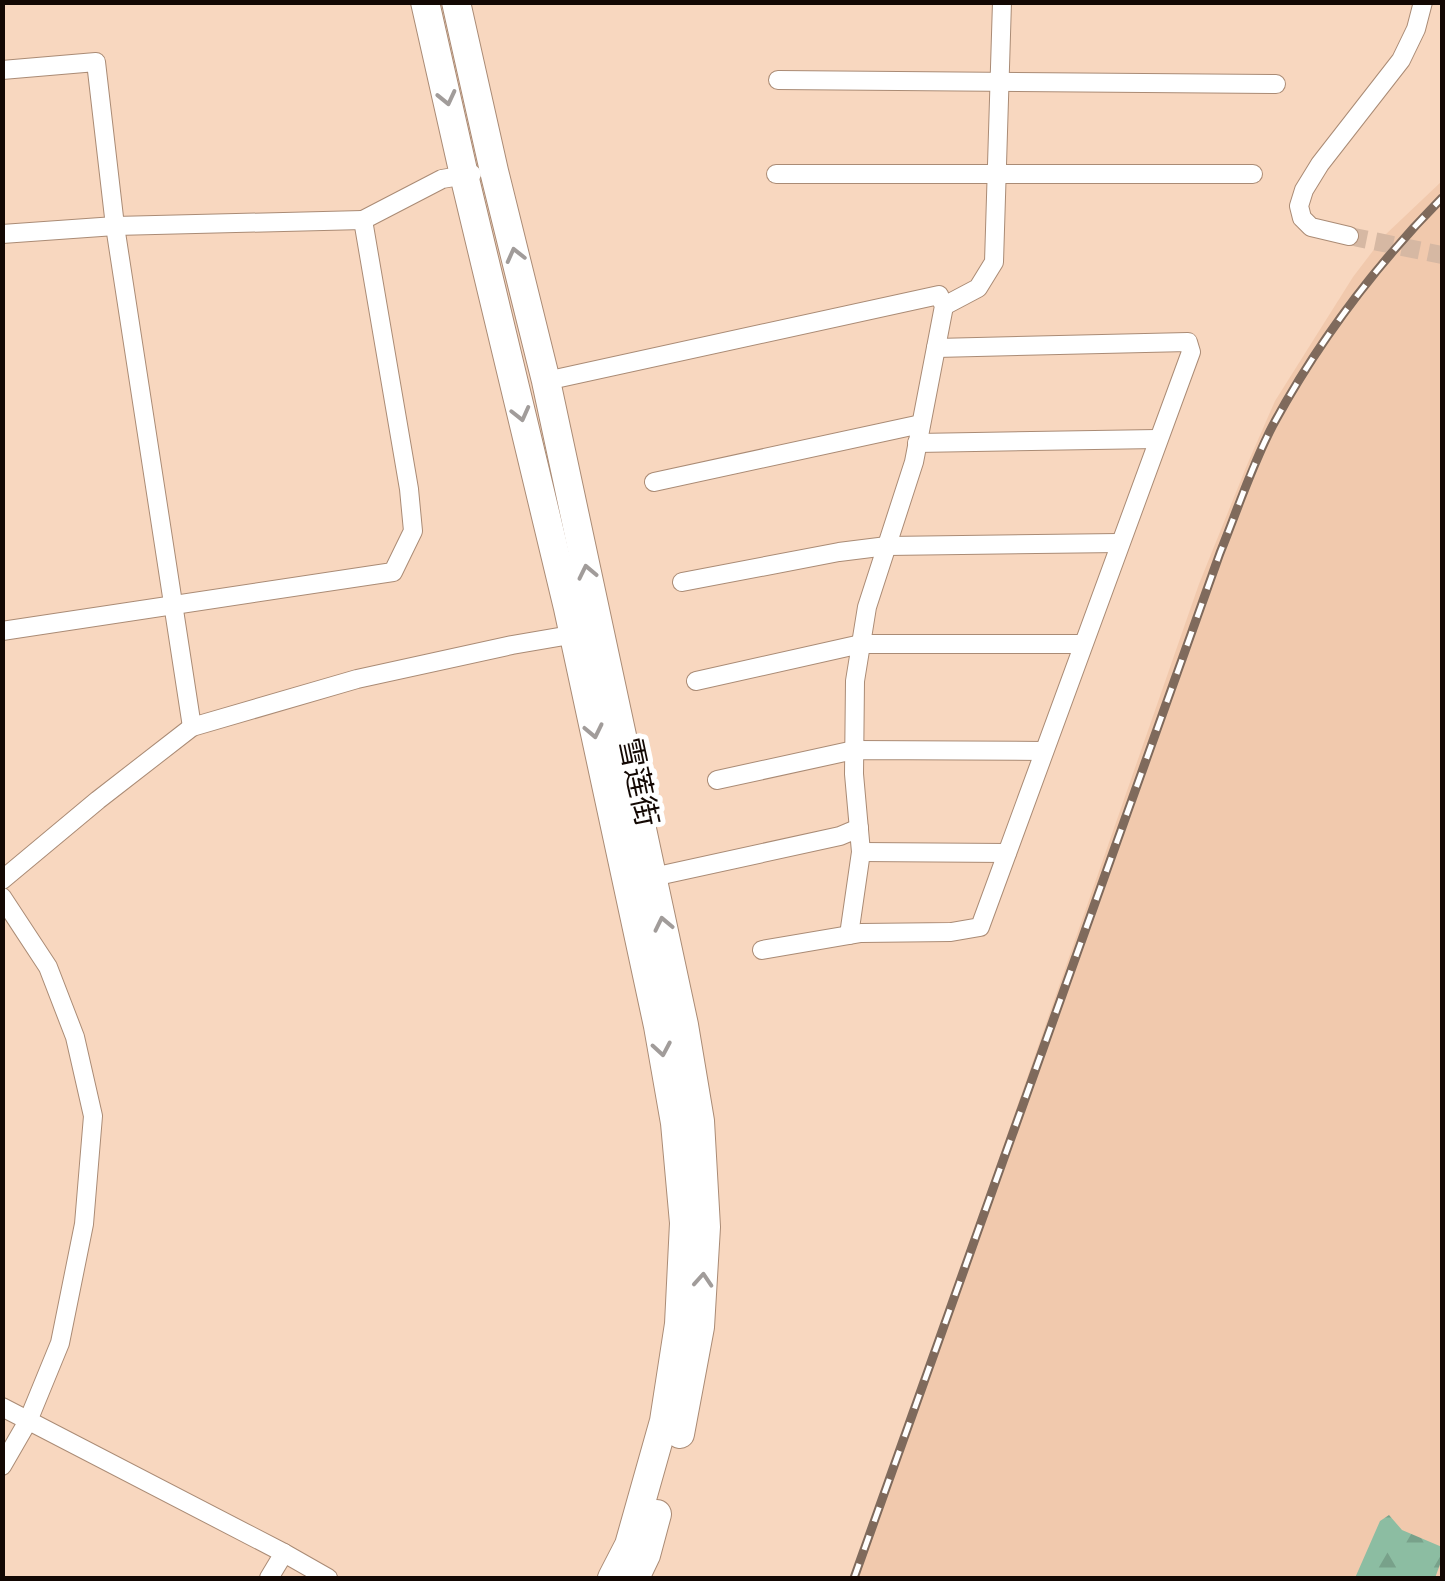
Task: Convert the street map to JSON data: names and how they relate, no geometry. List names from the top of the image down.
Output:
{
  "streets": {
    "main road": ["雪莲街"]
  }
}
